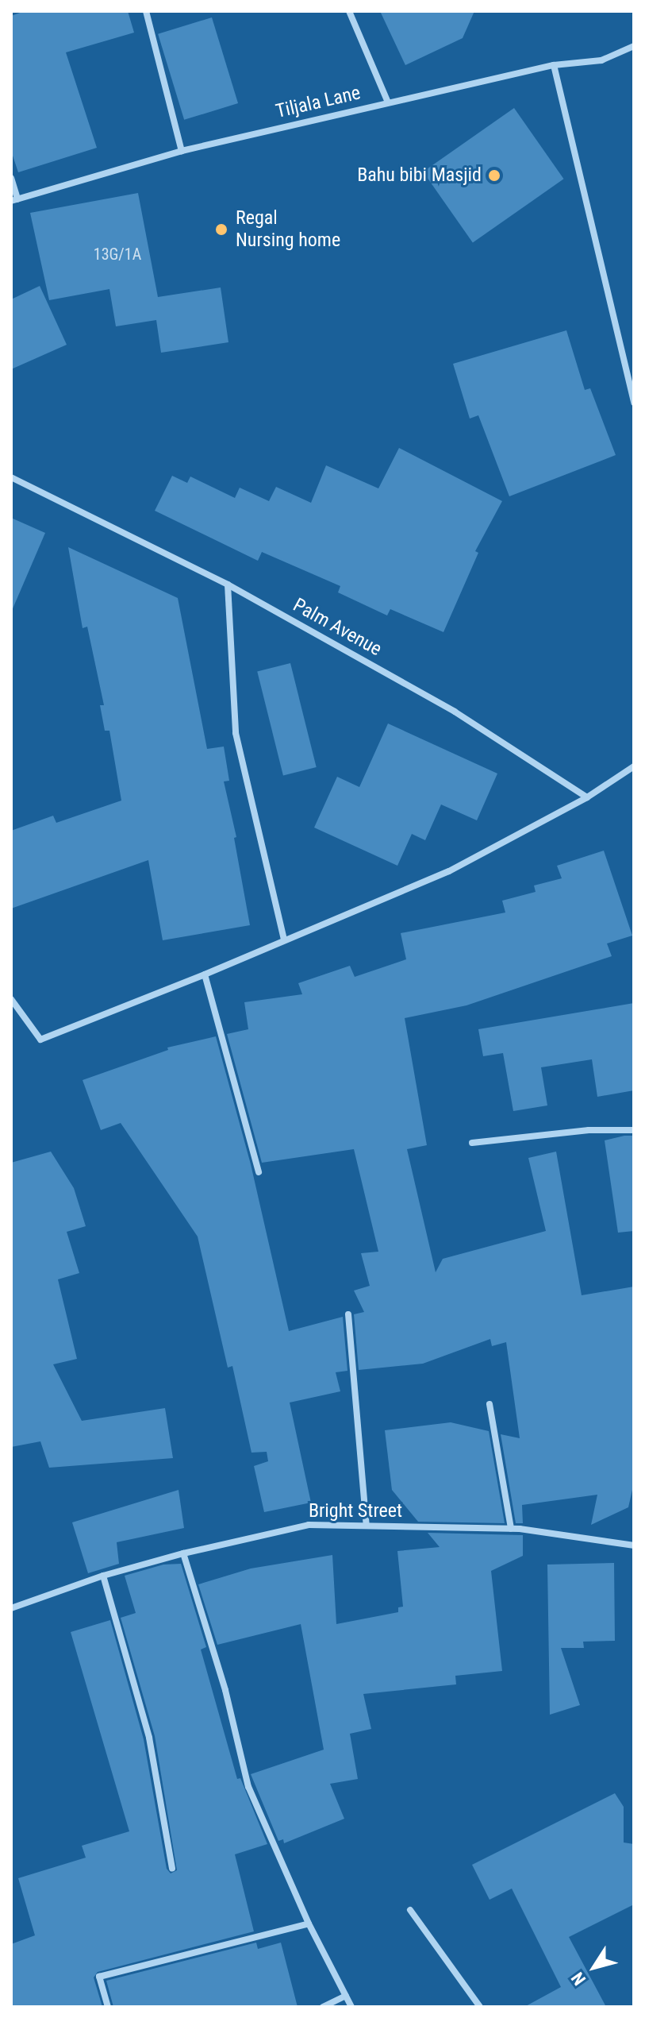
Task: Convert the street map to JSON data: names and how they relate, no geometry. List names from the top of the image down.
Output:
{
  "streets": {
    "street": ["Tiljala Lane", "Palm Avenue", "Bright Street"]
  },
  "places": ["Bahu bibi Masjid", "Regal Nursing home"],
  "house_numbers": ["13G/1A"],
  "north": "bottom left"
}
